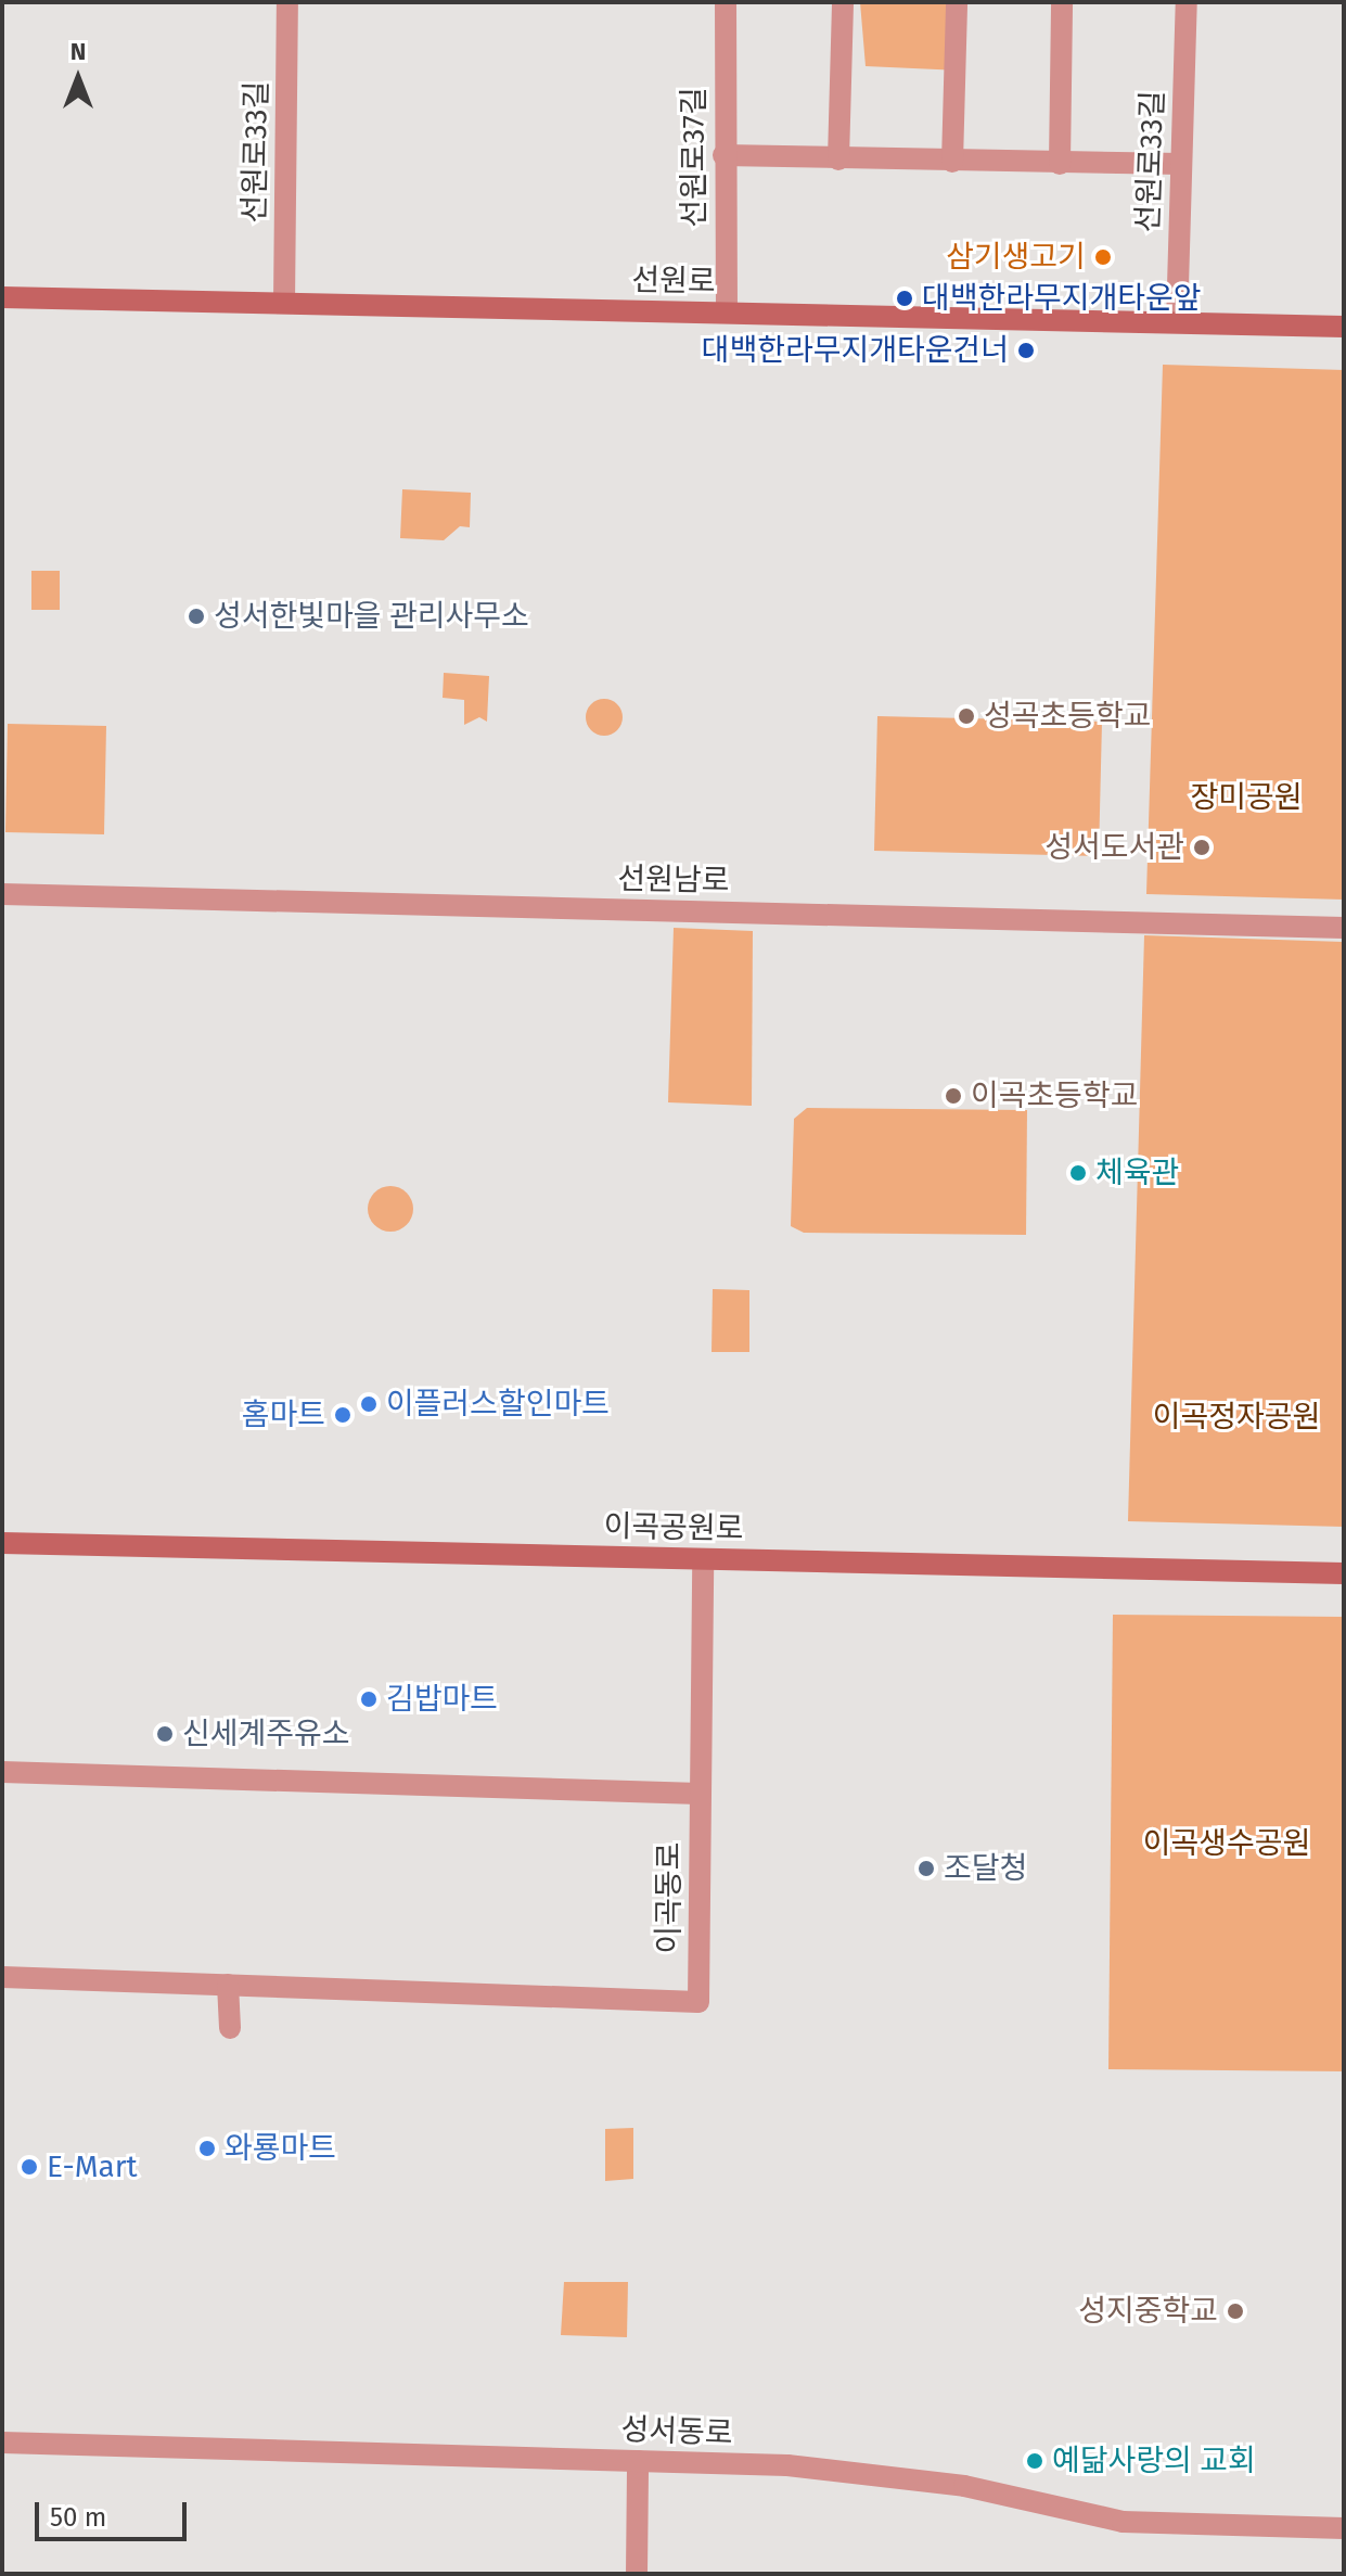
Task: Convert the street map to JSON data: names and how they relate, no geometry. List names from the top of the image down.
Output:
{
  "streets": {
    "main road": ["선원로", "이곡공원로"],
    "street": [
      "선원로33길",
      "선원로37길",
      "선원남로",
      "이곡동로",
      "성서동로"
    ]
  },
  "crossings": [
    ["선원로33길", "선원로"],
    ["선원로37길", "선원로"]
  ],
  "parks": ["장미공원", "이곡정자공원", "이곡생수공원"],
  "places": [
    "삼기생고기",
    "대백한라무지개타운앞",
    "대백한라무지개타운건너",
    "성서한빛마을 관리사무소",
    "성곡초등학교",
    "성서도서관",
    "이곡초등학교",
    "체육관",
    "이플러스할인마트",
    "홈마트",
    "김밥마트",
    "신세계주유소",
    "조달청",
    "와룡마트",
    "E-Mart",
    "성지중학교",
    "예닮사랑의 교회"
  ],
  "scale_bar": "50 m",
  "north": "top"
}
